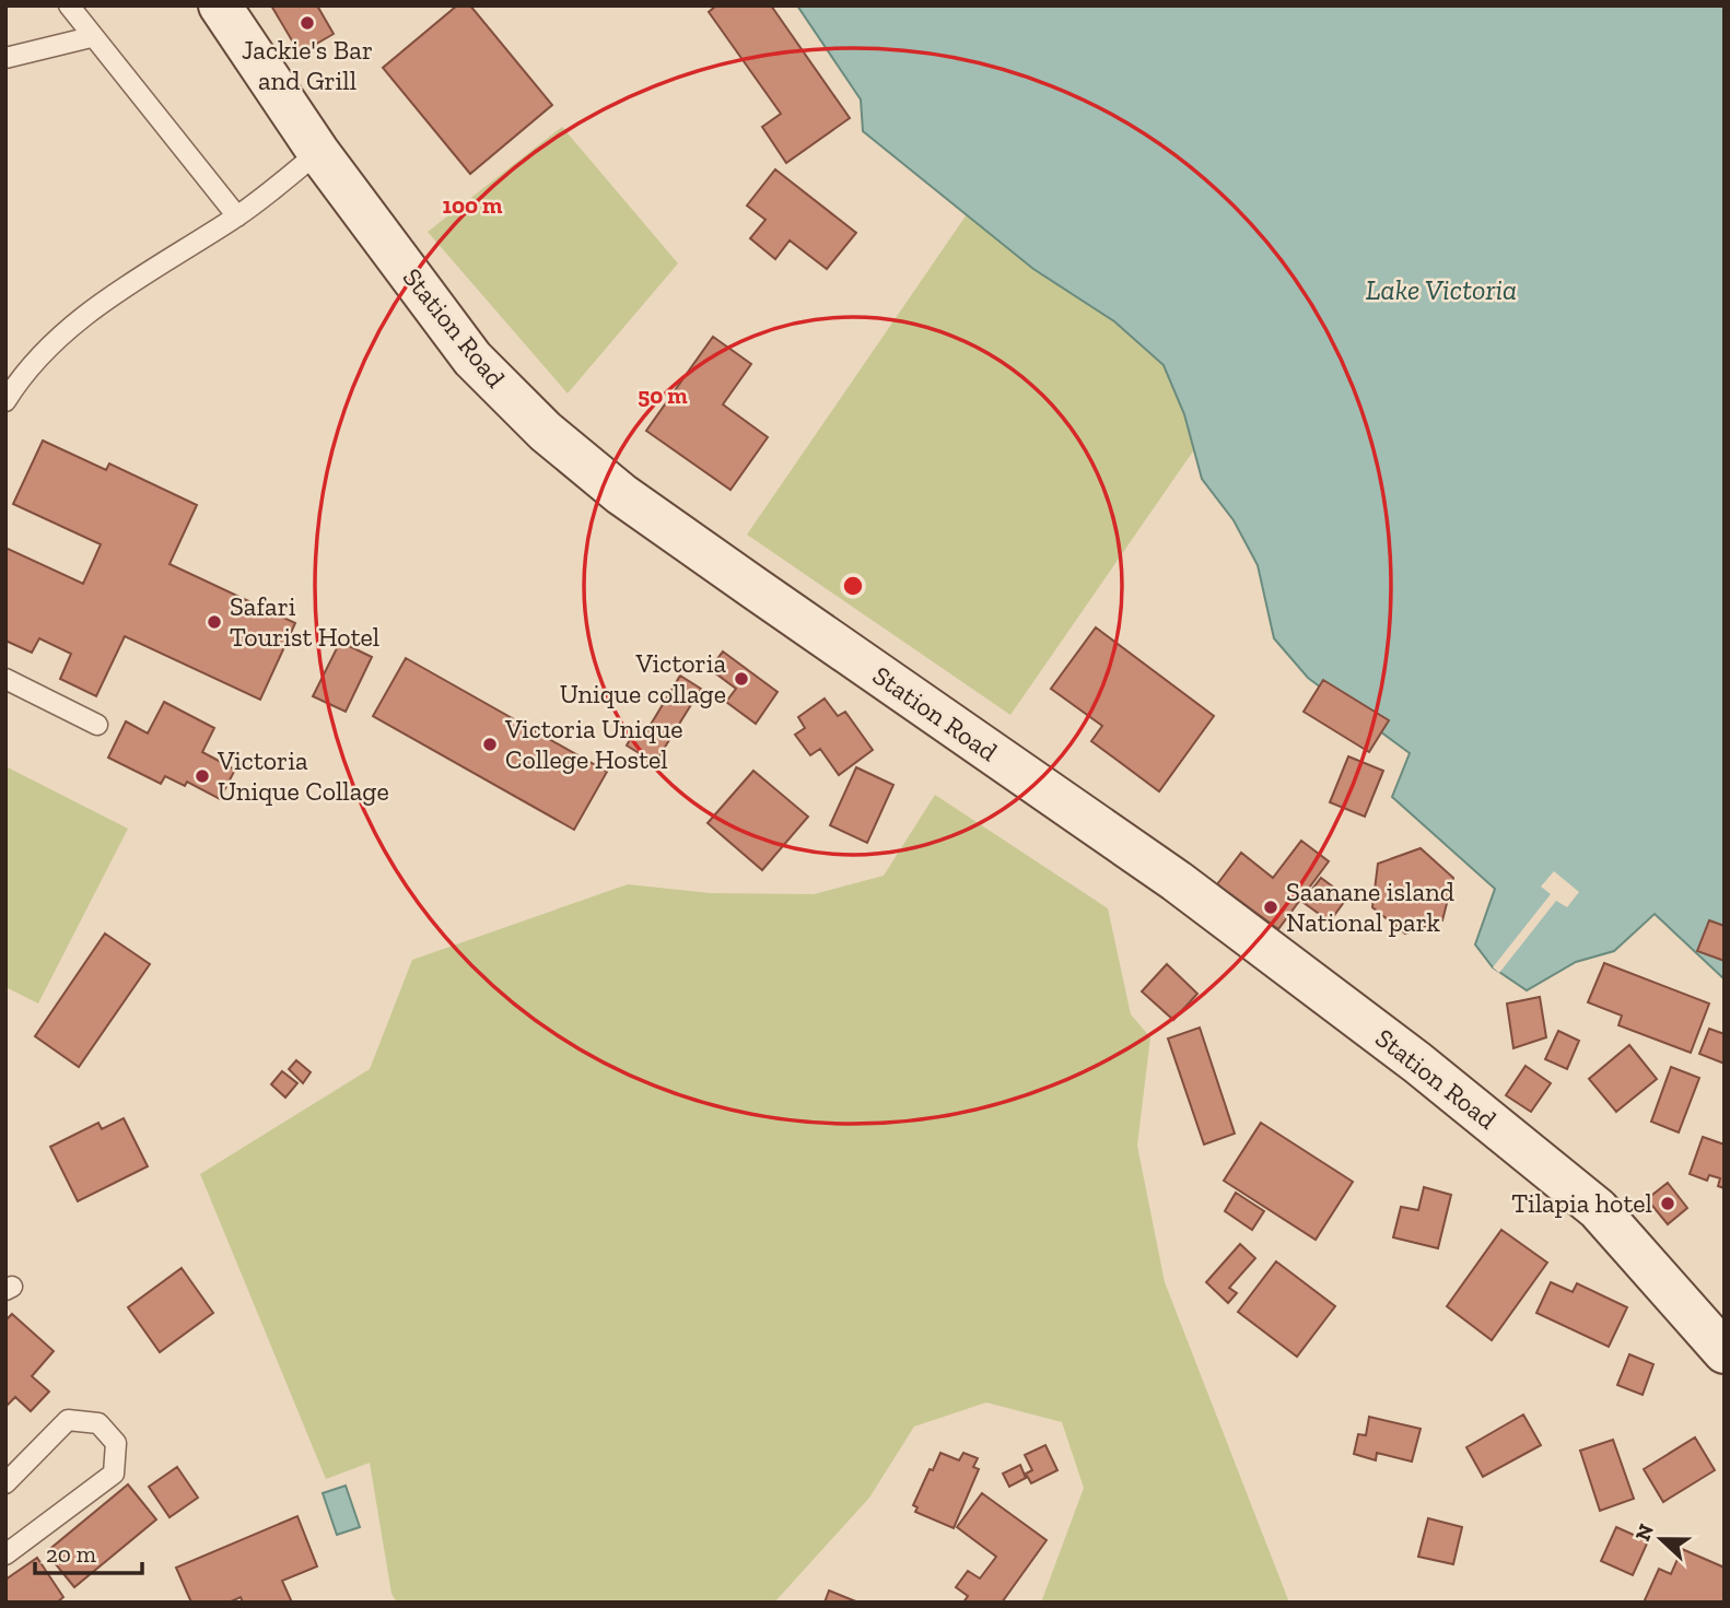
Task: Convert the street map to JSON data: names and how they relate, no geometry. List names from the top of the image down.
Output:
{
  "streets": {
    "street": ["Station Road"]
  },
  "water": ["Lake Victoria"],
  "places": [
    "Jackie's Bar and Grill",
    "Safari Tourist Hotel",
    "Victoria Unique collage",
    "Victoria Unique College Hostel",
    "Victoria Unique Collage",
    "Saanane island National park",
    "Tilapia hotel"
  ],
  "scale_bar": "20 m",
  "north": "left",
  "rings": ["100 m", "50 m"]
}
